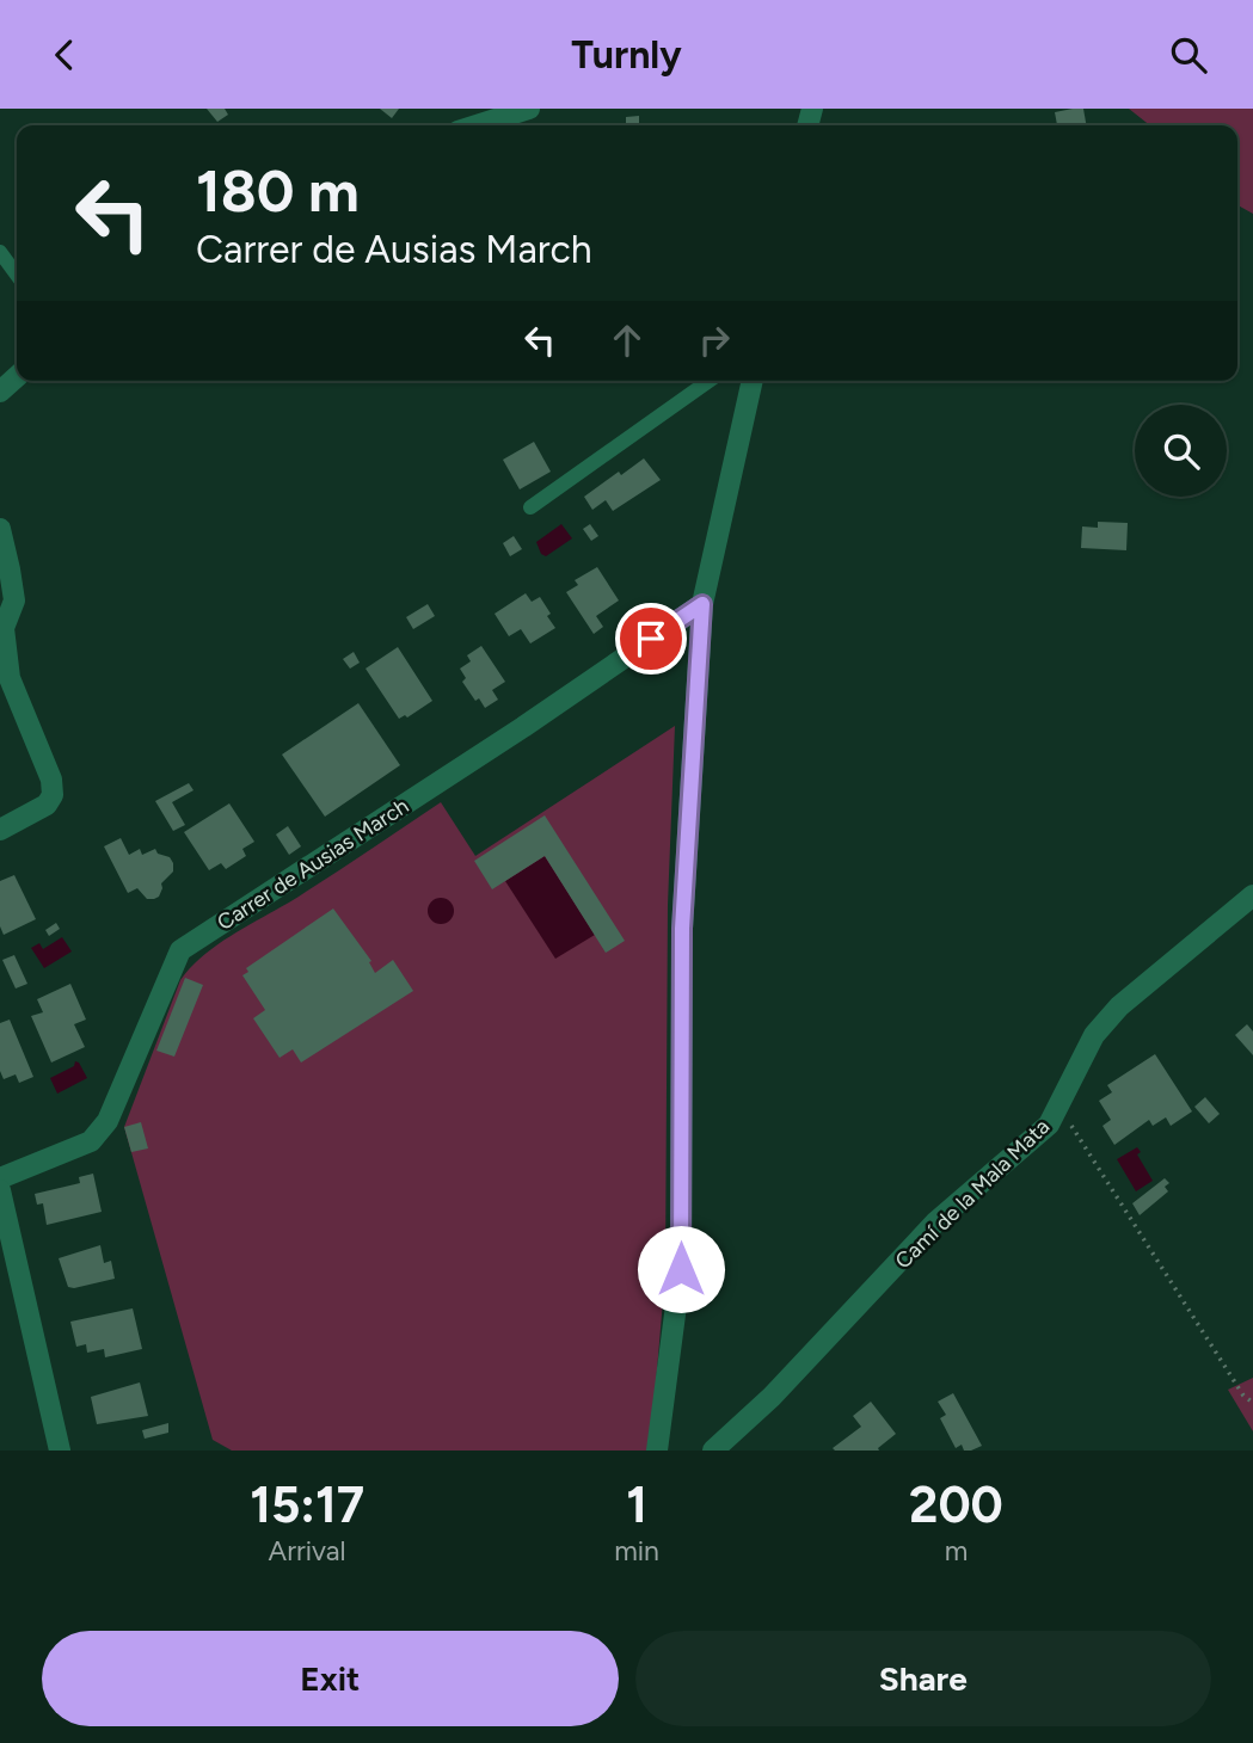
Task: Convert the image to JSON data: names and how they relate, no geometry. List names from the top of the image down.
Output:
{
  "streets": {
    "street": ["Carrer de Ausias March", "Camí de la Mala Mata"]
  },
  "page": {
    "header": "Turnly",
    "turn": ["180 m", "Carrer de Ausias March"],
    "eta": [
      "15:17",
      "Arrival",
      "1",
      "min",
      "200",
      "m"
    ],
    "buttons": ["Exit", "Share"]
  }
}
